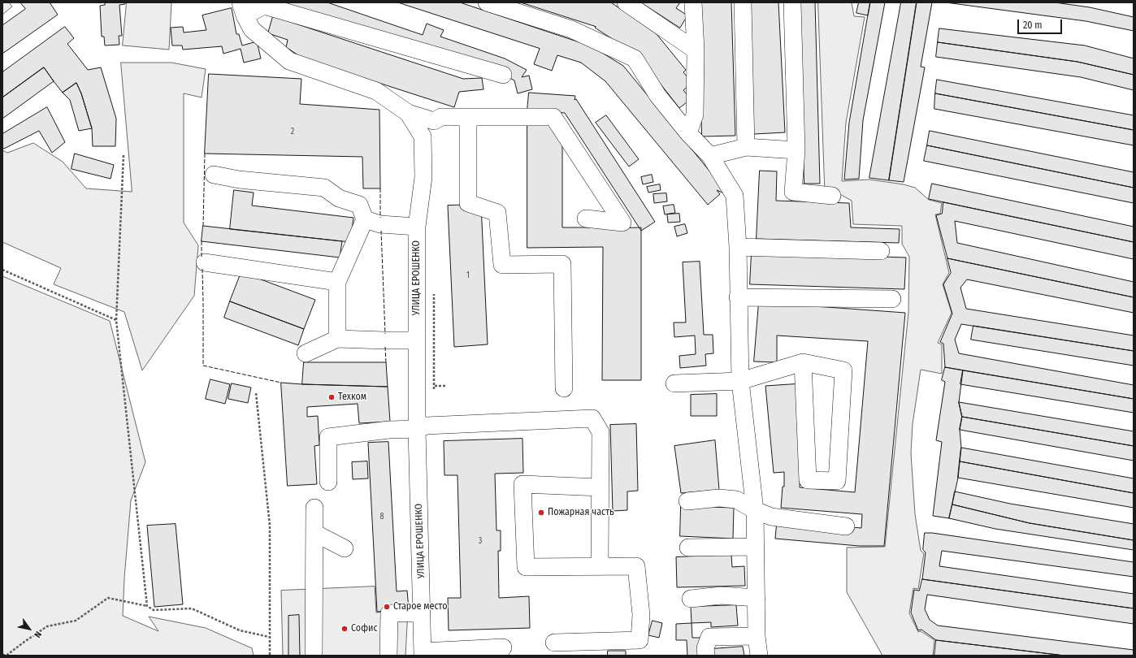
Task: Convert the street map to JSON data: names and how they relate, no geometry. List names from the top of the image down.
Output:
{
  "streets": {
    "street": ["УЛИЦА ЕРОШЕНКО"]
  },
  "places": [
    "Техком",
    "Пожарная часть",
    "Старое место",
    "Софис"
  ],
  "house_numbers": [
    "2",
    "1",
    "8",
    "3"
  ],
  "scale_bar": "20 m",
  "north": "bottom right"
}
